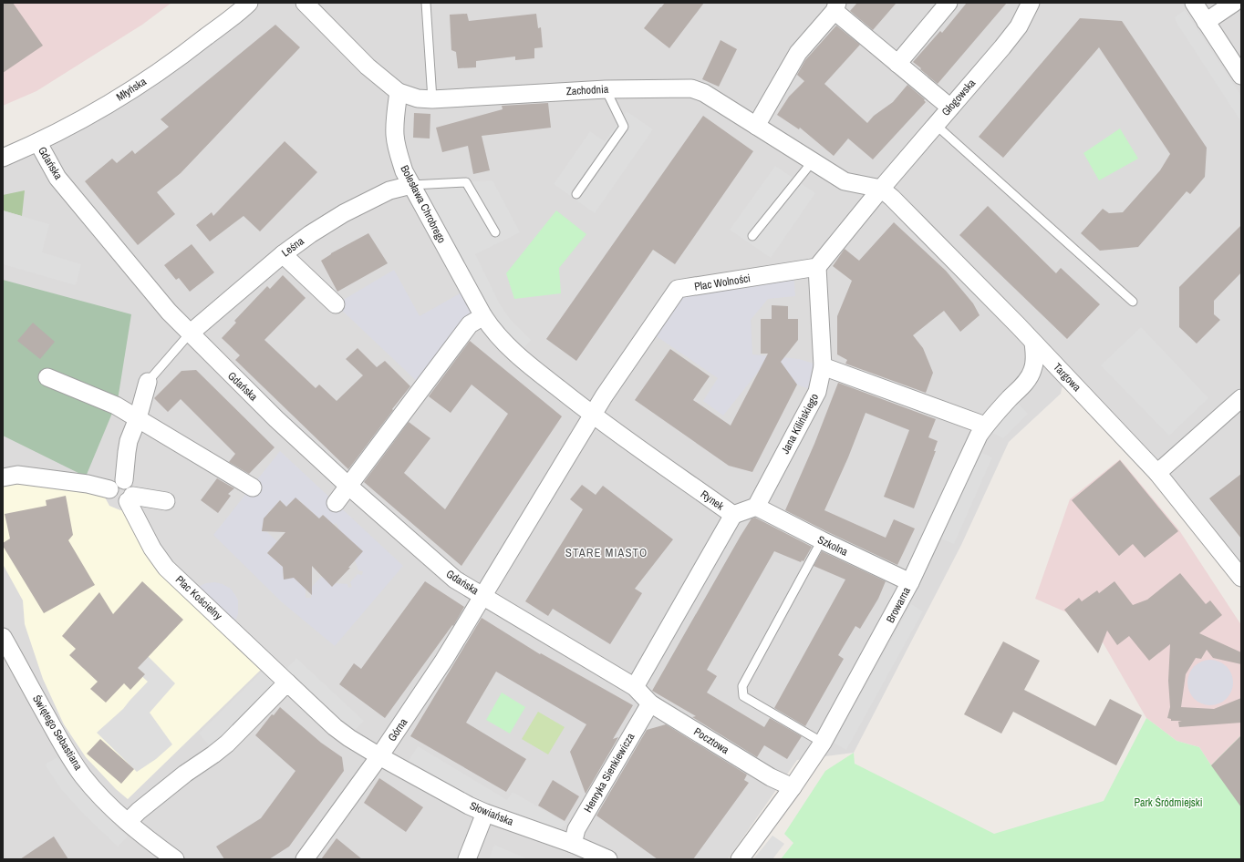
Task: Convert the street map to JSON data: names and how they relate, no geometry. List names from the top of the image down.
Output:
{
  "streets": {
    "street": [
      "Młyńska",
      "Zachodnia",
      "Głogowska",
      "Gdańska",
      "Bolesława Chrobrego",
      "Leśna",
      "Plac Wolności",
      "Targowa",
      "Jana Kilińskiego",
      "Rynek",
      "Szkolna",
      "Plac Kościelny",
      "Browarna",
      "Górna",
      "Świętego Sebastiana",
      "Pocztowa",
      "Henryka Sienkiewicza",
      "Słowiańska"
    ]
  },
  "crossings": [
    ["Młyńska", "Gdańska"],
    ["Zachodnia", "Głogowska"],
    ["Zachodnia", "Bolesława Chrobrego"],
    ["Zachodnia", "Targowa"],
    ["Głogowska", "Targowa"],
    ["Gdańska", "Leśna"],
    ["Gdańska", "Górna"],
    ["Bolesława Chrobrego", "Leśna"],
    ["Plac Wolności", "Jana Kilińskiego"],
    ["Plac Wolności", "Rynek"],
    ["Targowa", "Browarna"],
    ["Jana Kilińskiego", "Szkolna"],
    ["Rynek", "Pocztowa"],
    ["Szkolna", "Browarna"],
    ["Plac Kościelny", "Górna"],
    ["Plac Kościelny", "Słowiańska"],
    ["Browarna", "Pocztowa"],
    ["Górna", "Słowiańska"],
    ["Pocztowa", "Henryka Sienkiewicza"],
    ["Henryka Sienkiewicza", "Słowiańska"]
  ],
  "districts": ["STARE MIASTO"],
  "parks": ["Park Śródmiejski"]
}
